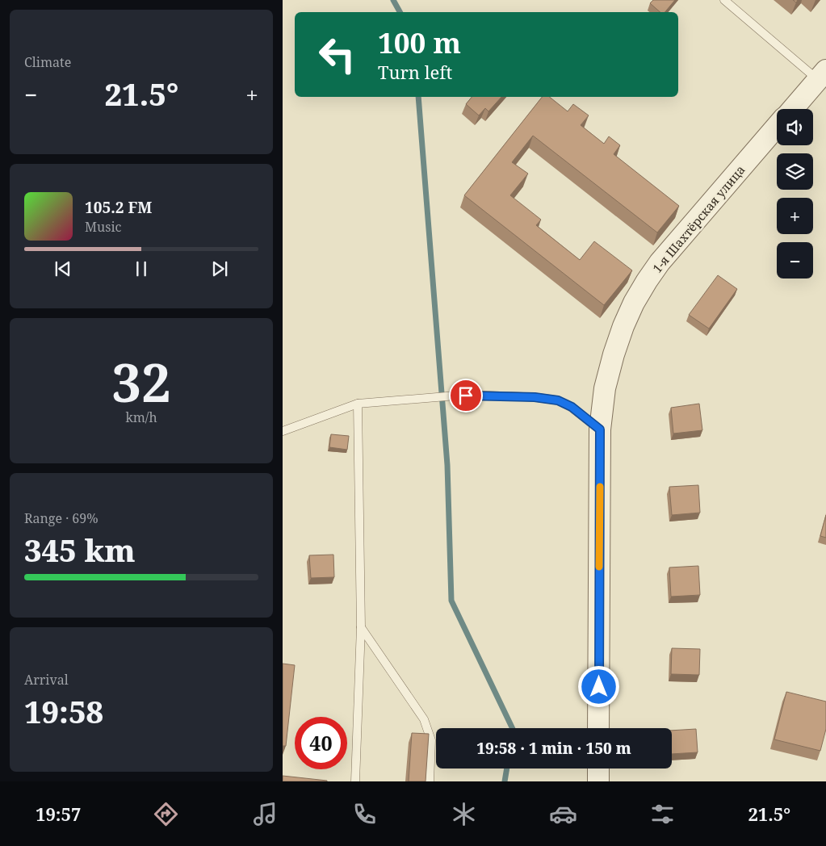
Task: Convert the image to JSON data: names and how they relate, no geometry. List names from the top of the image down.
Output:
{
  "streets": {
    "street": ["1-я Шахтёрская улица"]
  },
  "page": {
    "tile": [
      "Climate",
      ["32", "km/h"],
      ["Range · 69%", "345 km"],
      ["Arrival", "19:58"]
    ],
    "turn": ["100 m", "Turn left"],
    "heat": ["−", "21.5°", "+"],
    "map_buttons": ["+", "−"],
    "song": ["105.2 FM", "Music"],
    "limit": "40",
    "trip": "19:58 · 1 min · 150 m",
    "tabs": ["19:57", "21.5°"]
  }
}
